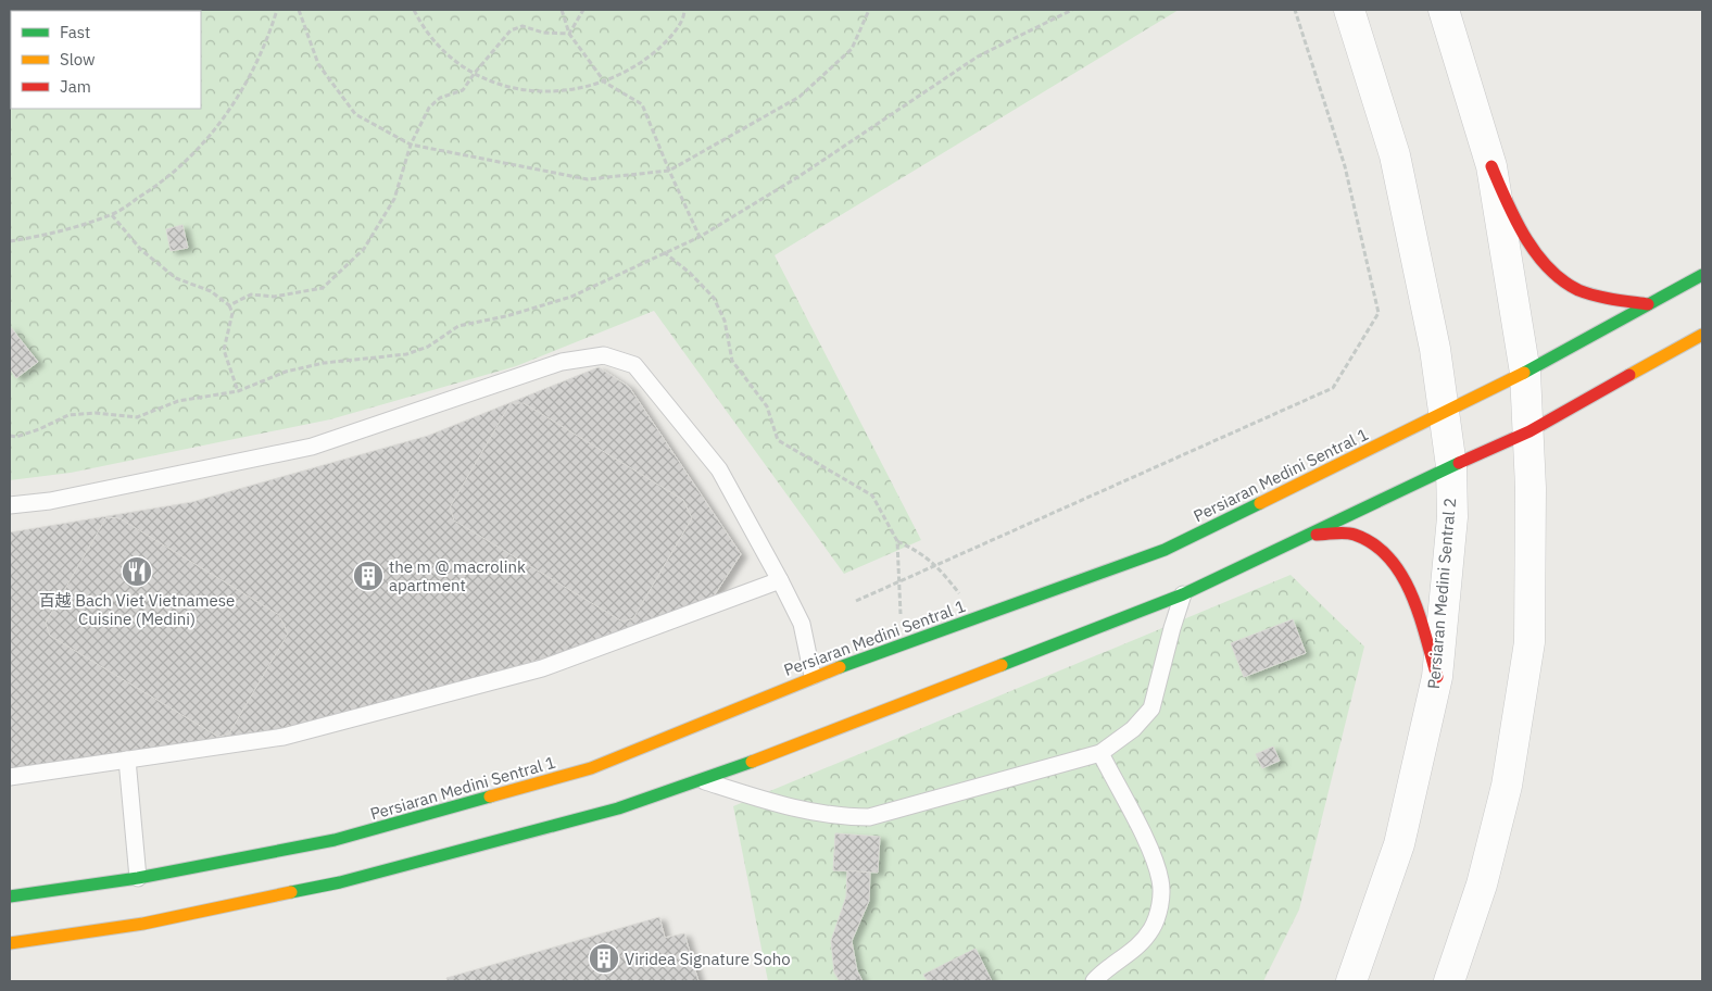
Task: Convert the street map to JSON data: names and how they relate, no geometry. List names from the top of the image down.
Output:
{
  "streets": {
    "street": ["Persiaran Medini Sentral 1", "Persiaran Medini Sentral 2"]
  },
  "crossings": [
    ["Persiaran Medini Sentral 1", "Persiaran Medini Sentral 2"]
  ],
  "places": {
    "restaurant": ["百越 Bach Viet Vietnamese Cuisine (Medini)"],
    "building": ["the m @ macrolink apartment", "Viridea Signature Soho"]
  },
  "legend": ["Fast", "Slow", "Jam"]
}
